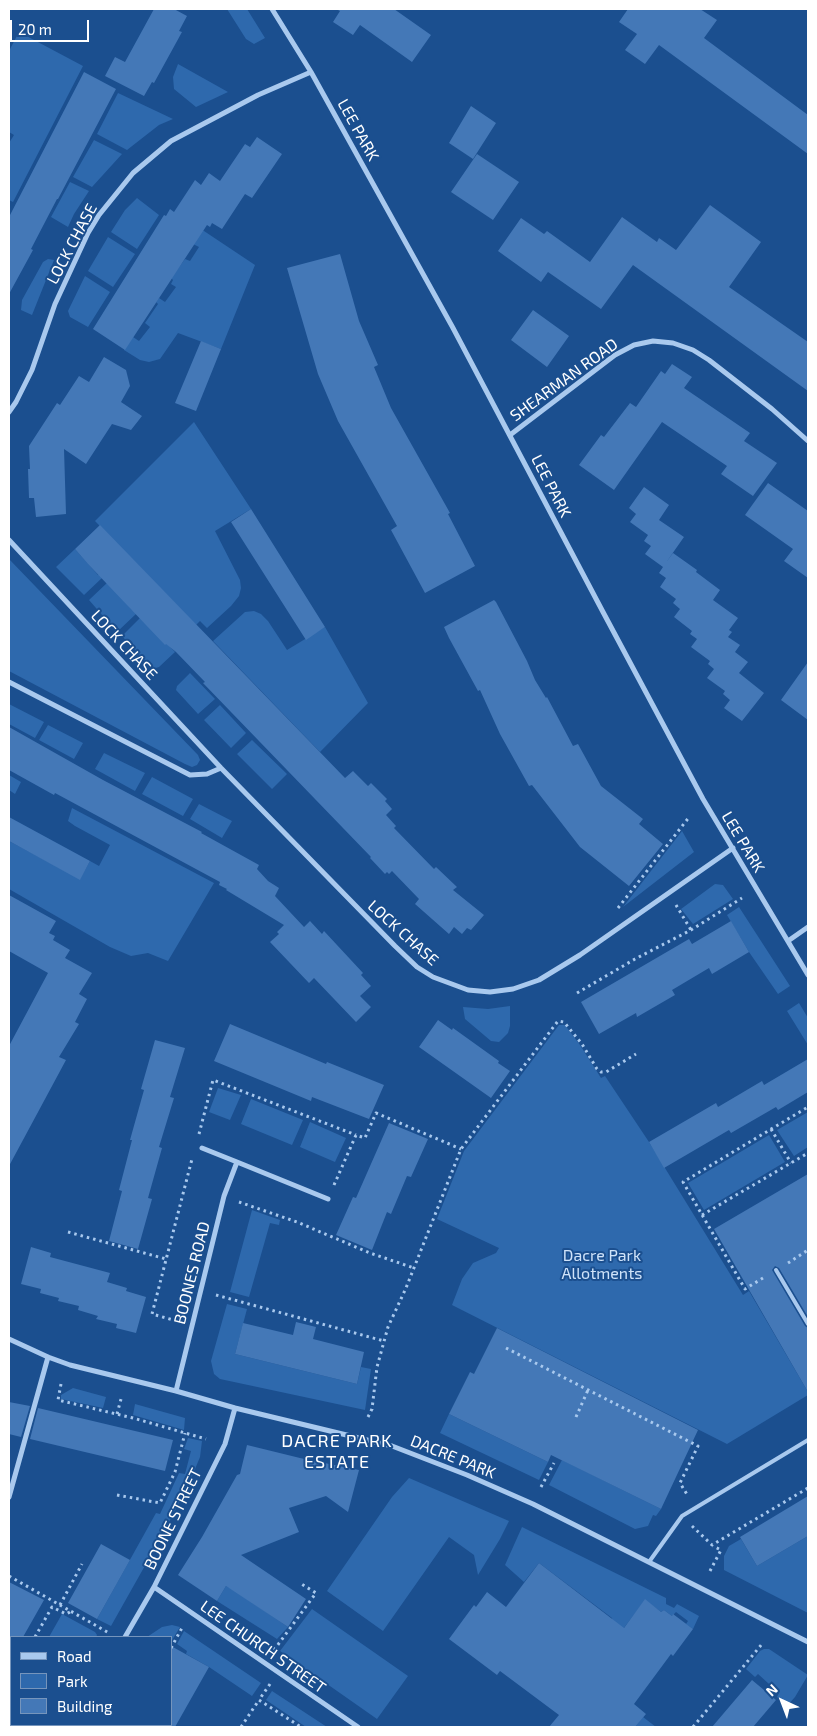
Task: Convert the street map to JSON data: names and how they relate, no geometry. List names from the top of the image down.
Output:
{
  "streets": {
    "street": [
      "LEE PARK",
      "LOCK CHASE",
      "SHEARMAN ROAD",
      "BOONES ROAD",
      "DACRE PARK",
      "BOONE STREET",
      "LEE CHURCH STREET"
    ]
  },
  "crossings": [
    ["LEE PARK", "LOCK CHASE"],
    ["LEE PARK", "SHEARMAN ROAD"],
    ["BOONES ROAD", "DACRE PARK"],
    ["DACRE PARK", "BOONE STREET"],
    ["BOONE STREET", "LEE CHURCH STREET"]
  ],
  "districts": ["DACRE PARK ESTATE"],
  "parks": ["Dacre Park Allotments"],
  "legend": ["Road", "Park", "Building"],
  "scale_bar": "20 m",
  "north": "top left"
}
